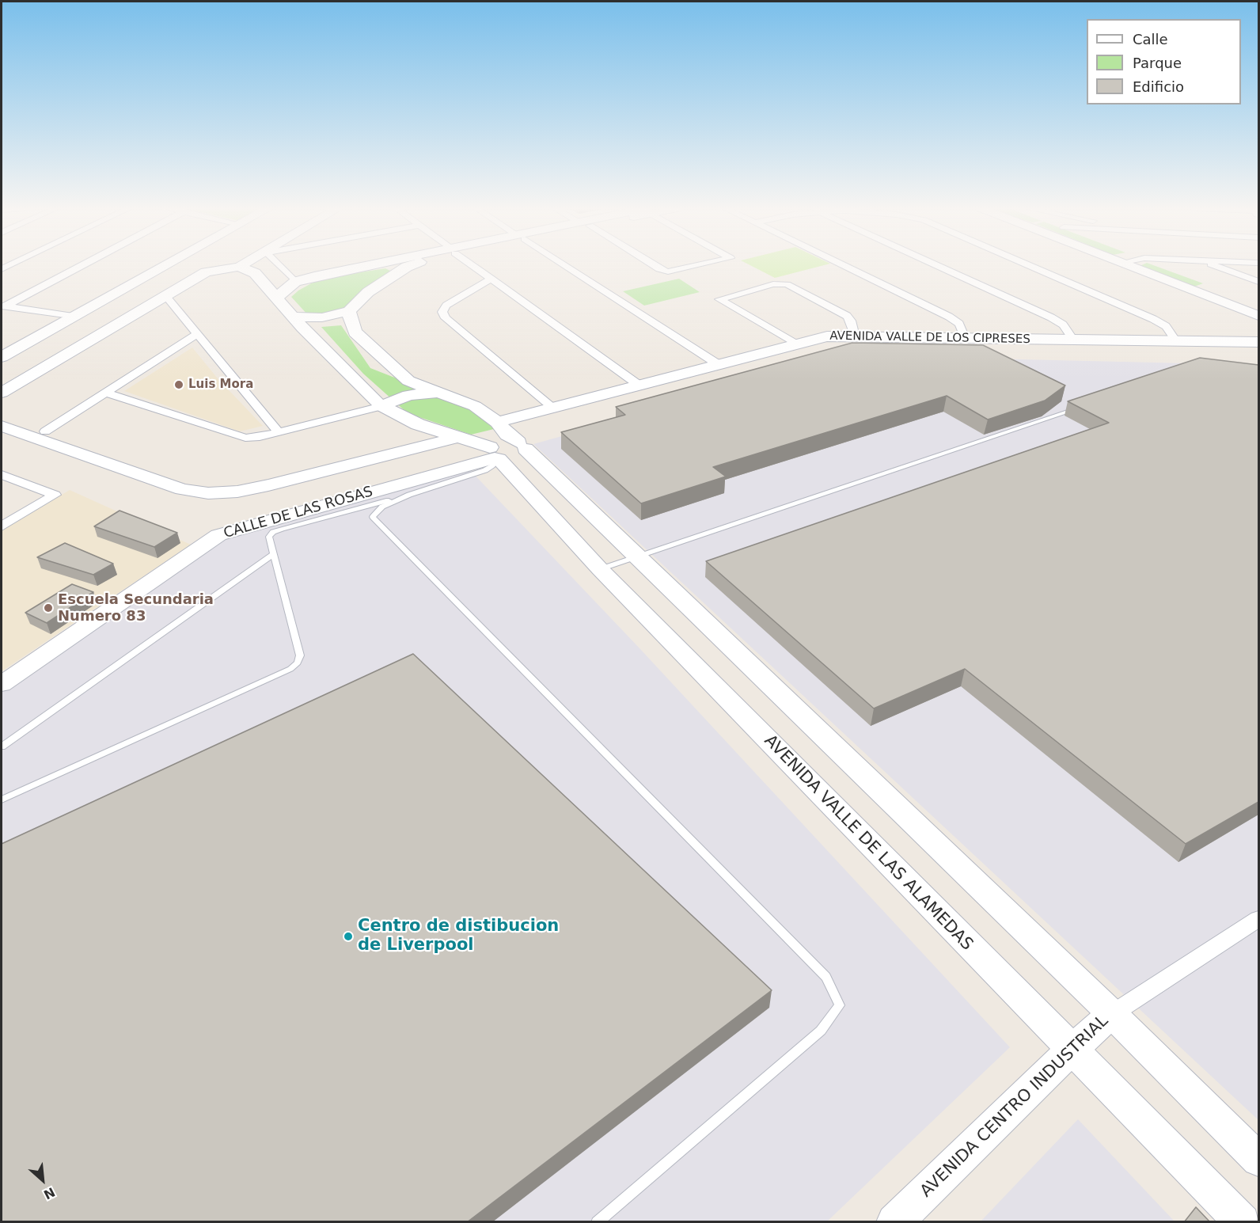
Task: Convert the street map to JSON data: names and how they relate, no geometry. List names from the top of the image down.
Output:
{
  "streets": {
    "street": [
      "AVENIDA VALLE DE LOS CIPRESES",
      "CALLE DE LAS ROSAS",
      "AVENIDA VALLE DE LAS ALAMEDAS",
      "AVENIDA CENTRO INDUSTRIAL"
    ]
  },
  "crossings": [
    ["CALLE DE LAS ROSAS", "AVENIDA VALLE DE LAS ALAMEDAS"],
    ["AVENIDA VALLE DE LAS ALAMEDAS", "AVENIDA CENTRO INDUSTRIAL"]
  ],
  "places": ["Luis Mora", "Escuela Secundaria Numero 83", "Centro de distibucion de Liverpool"],
  "legend": ["Calle", "Parque", "Edificio"],
  "north": "bottom right"
}
